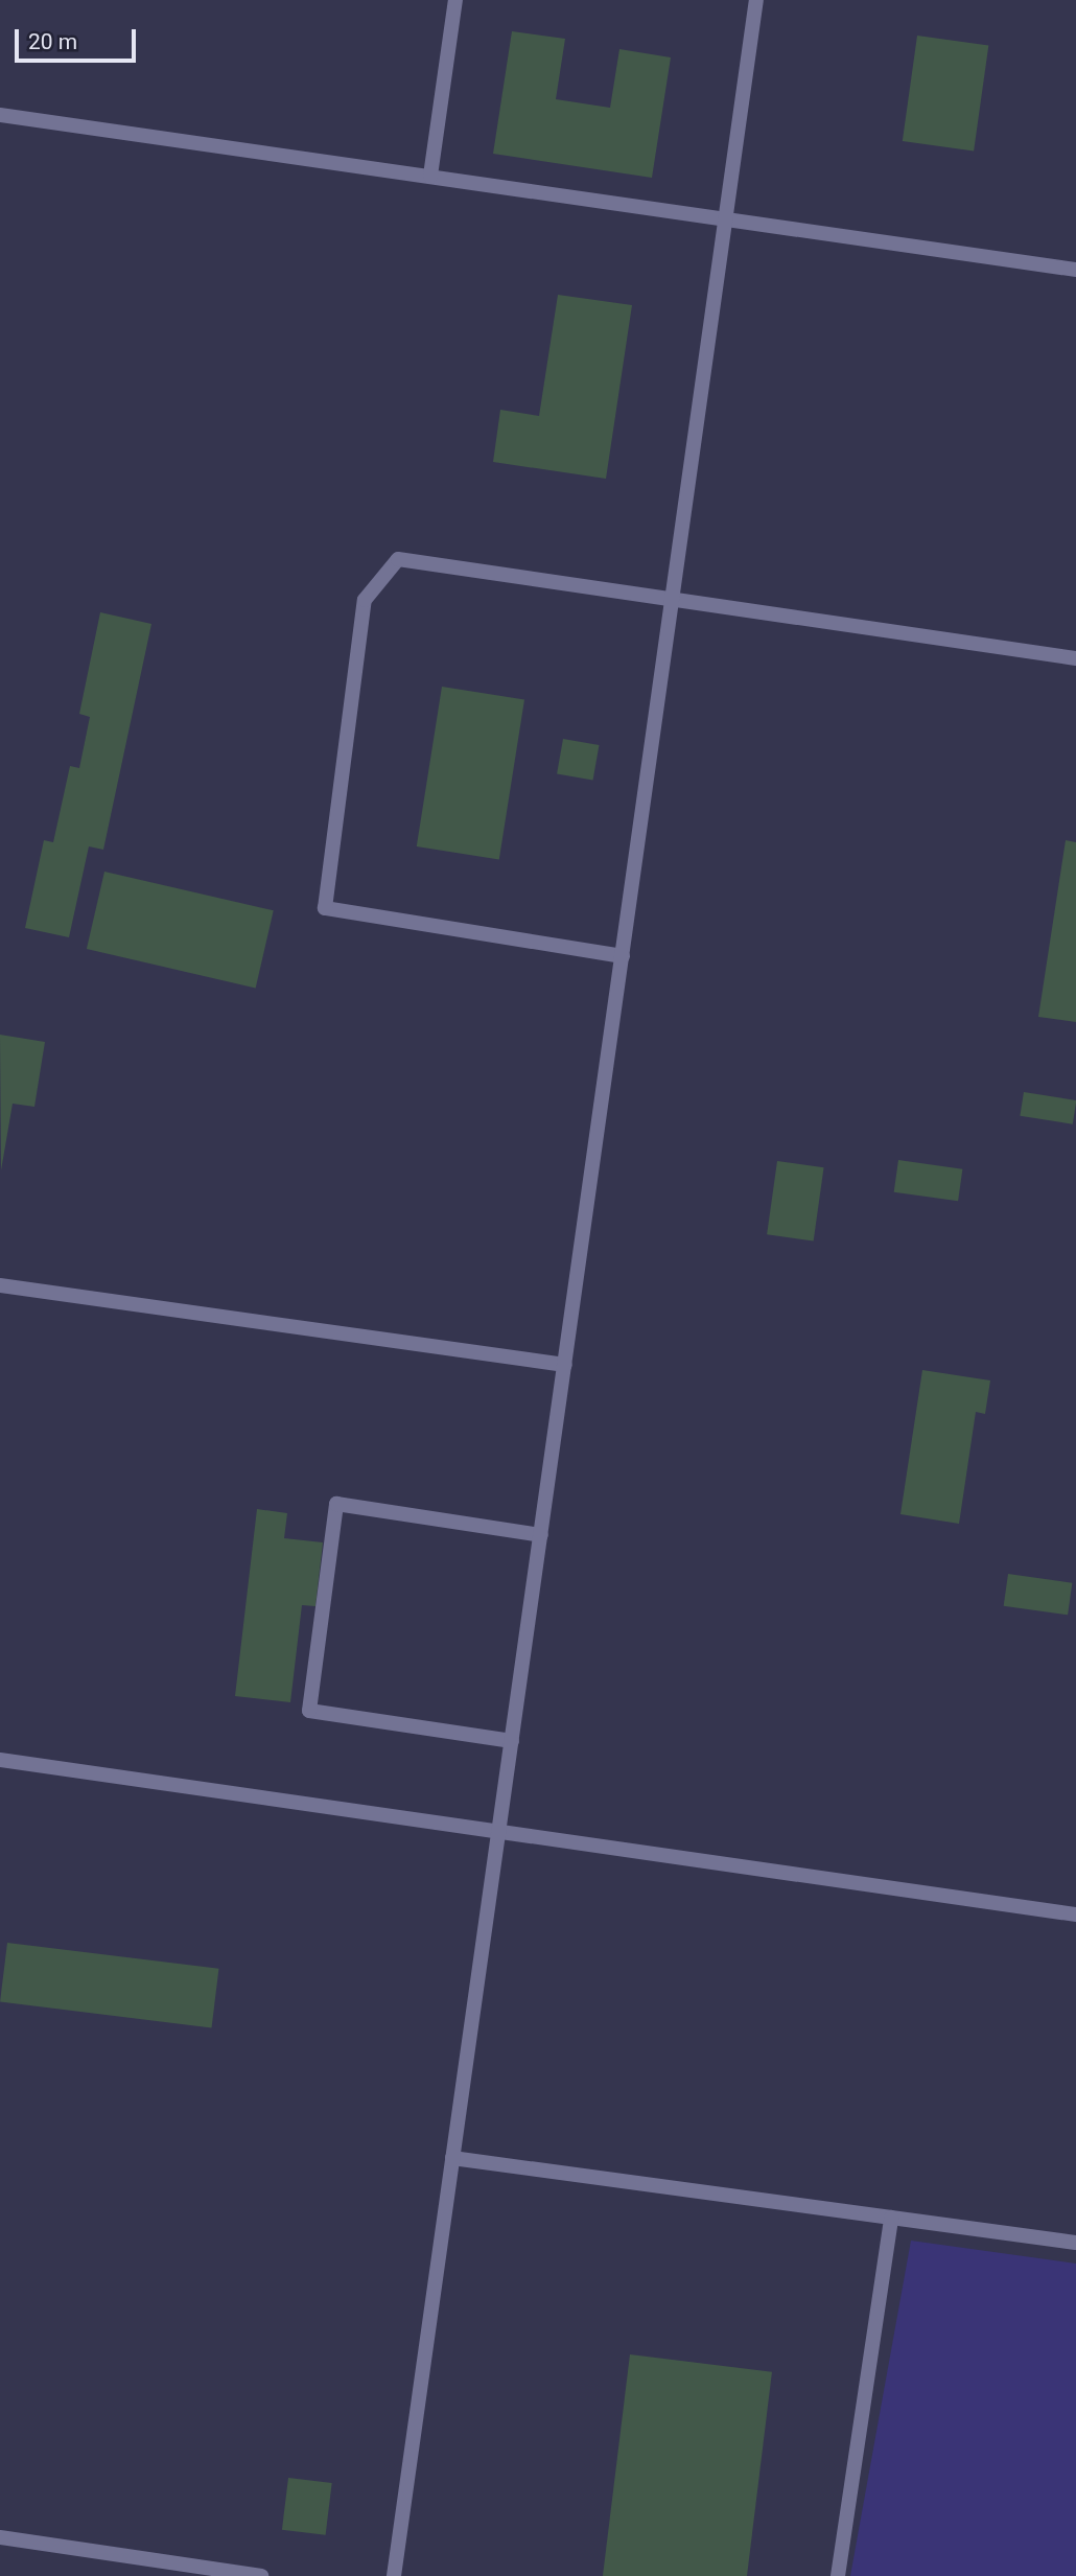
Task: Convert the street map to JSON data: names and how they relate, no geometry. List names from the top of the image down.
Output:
{
  "scale_bar": "20 m"
}
